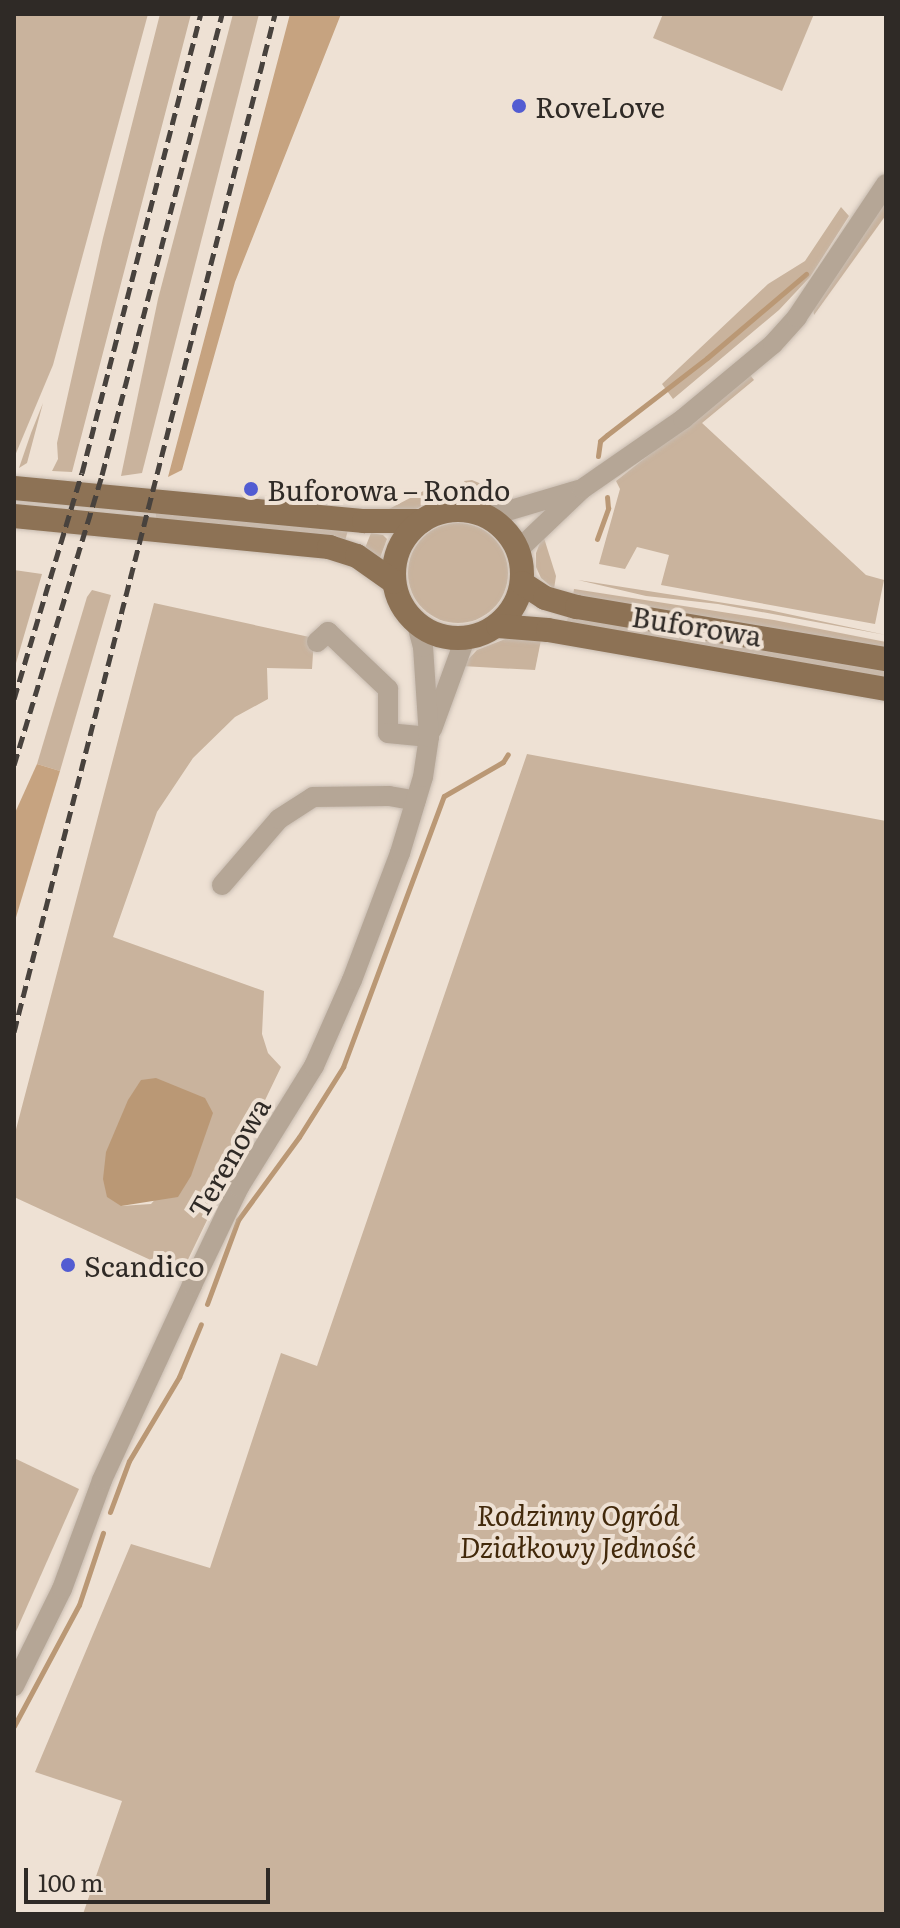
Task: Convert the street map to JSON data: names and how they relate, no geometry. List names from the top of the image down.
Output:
{
  "streets": {
    "main road": ["Buforowa"],
    "street": ["Terenowa"]
  },
  "crossings": [
    ["Buforowa", "Terenowa"]
  ],
  "parks": ["Rodzinny Ogród Działkowy Jedność"],
  "places": ["RoveLove", "Buforowa – Rondo", "Scandico"],
  "scale_bar": "100 m"
}
